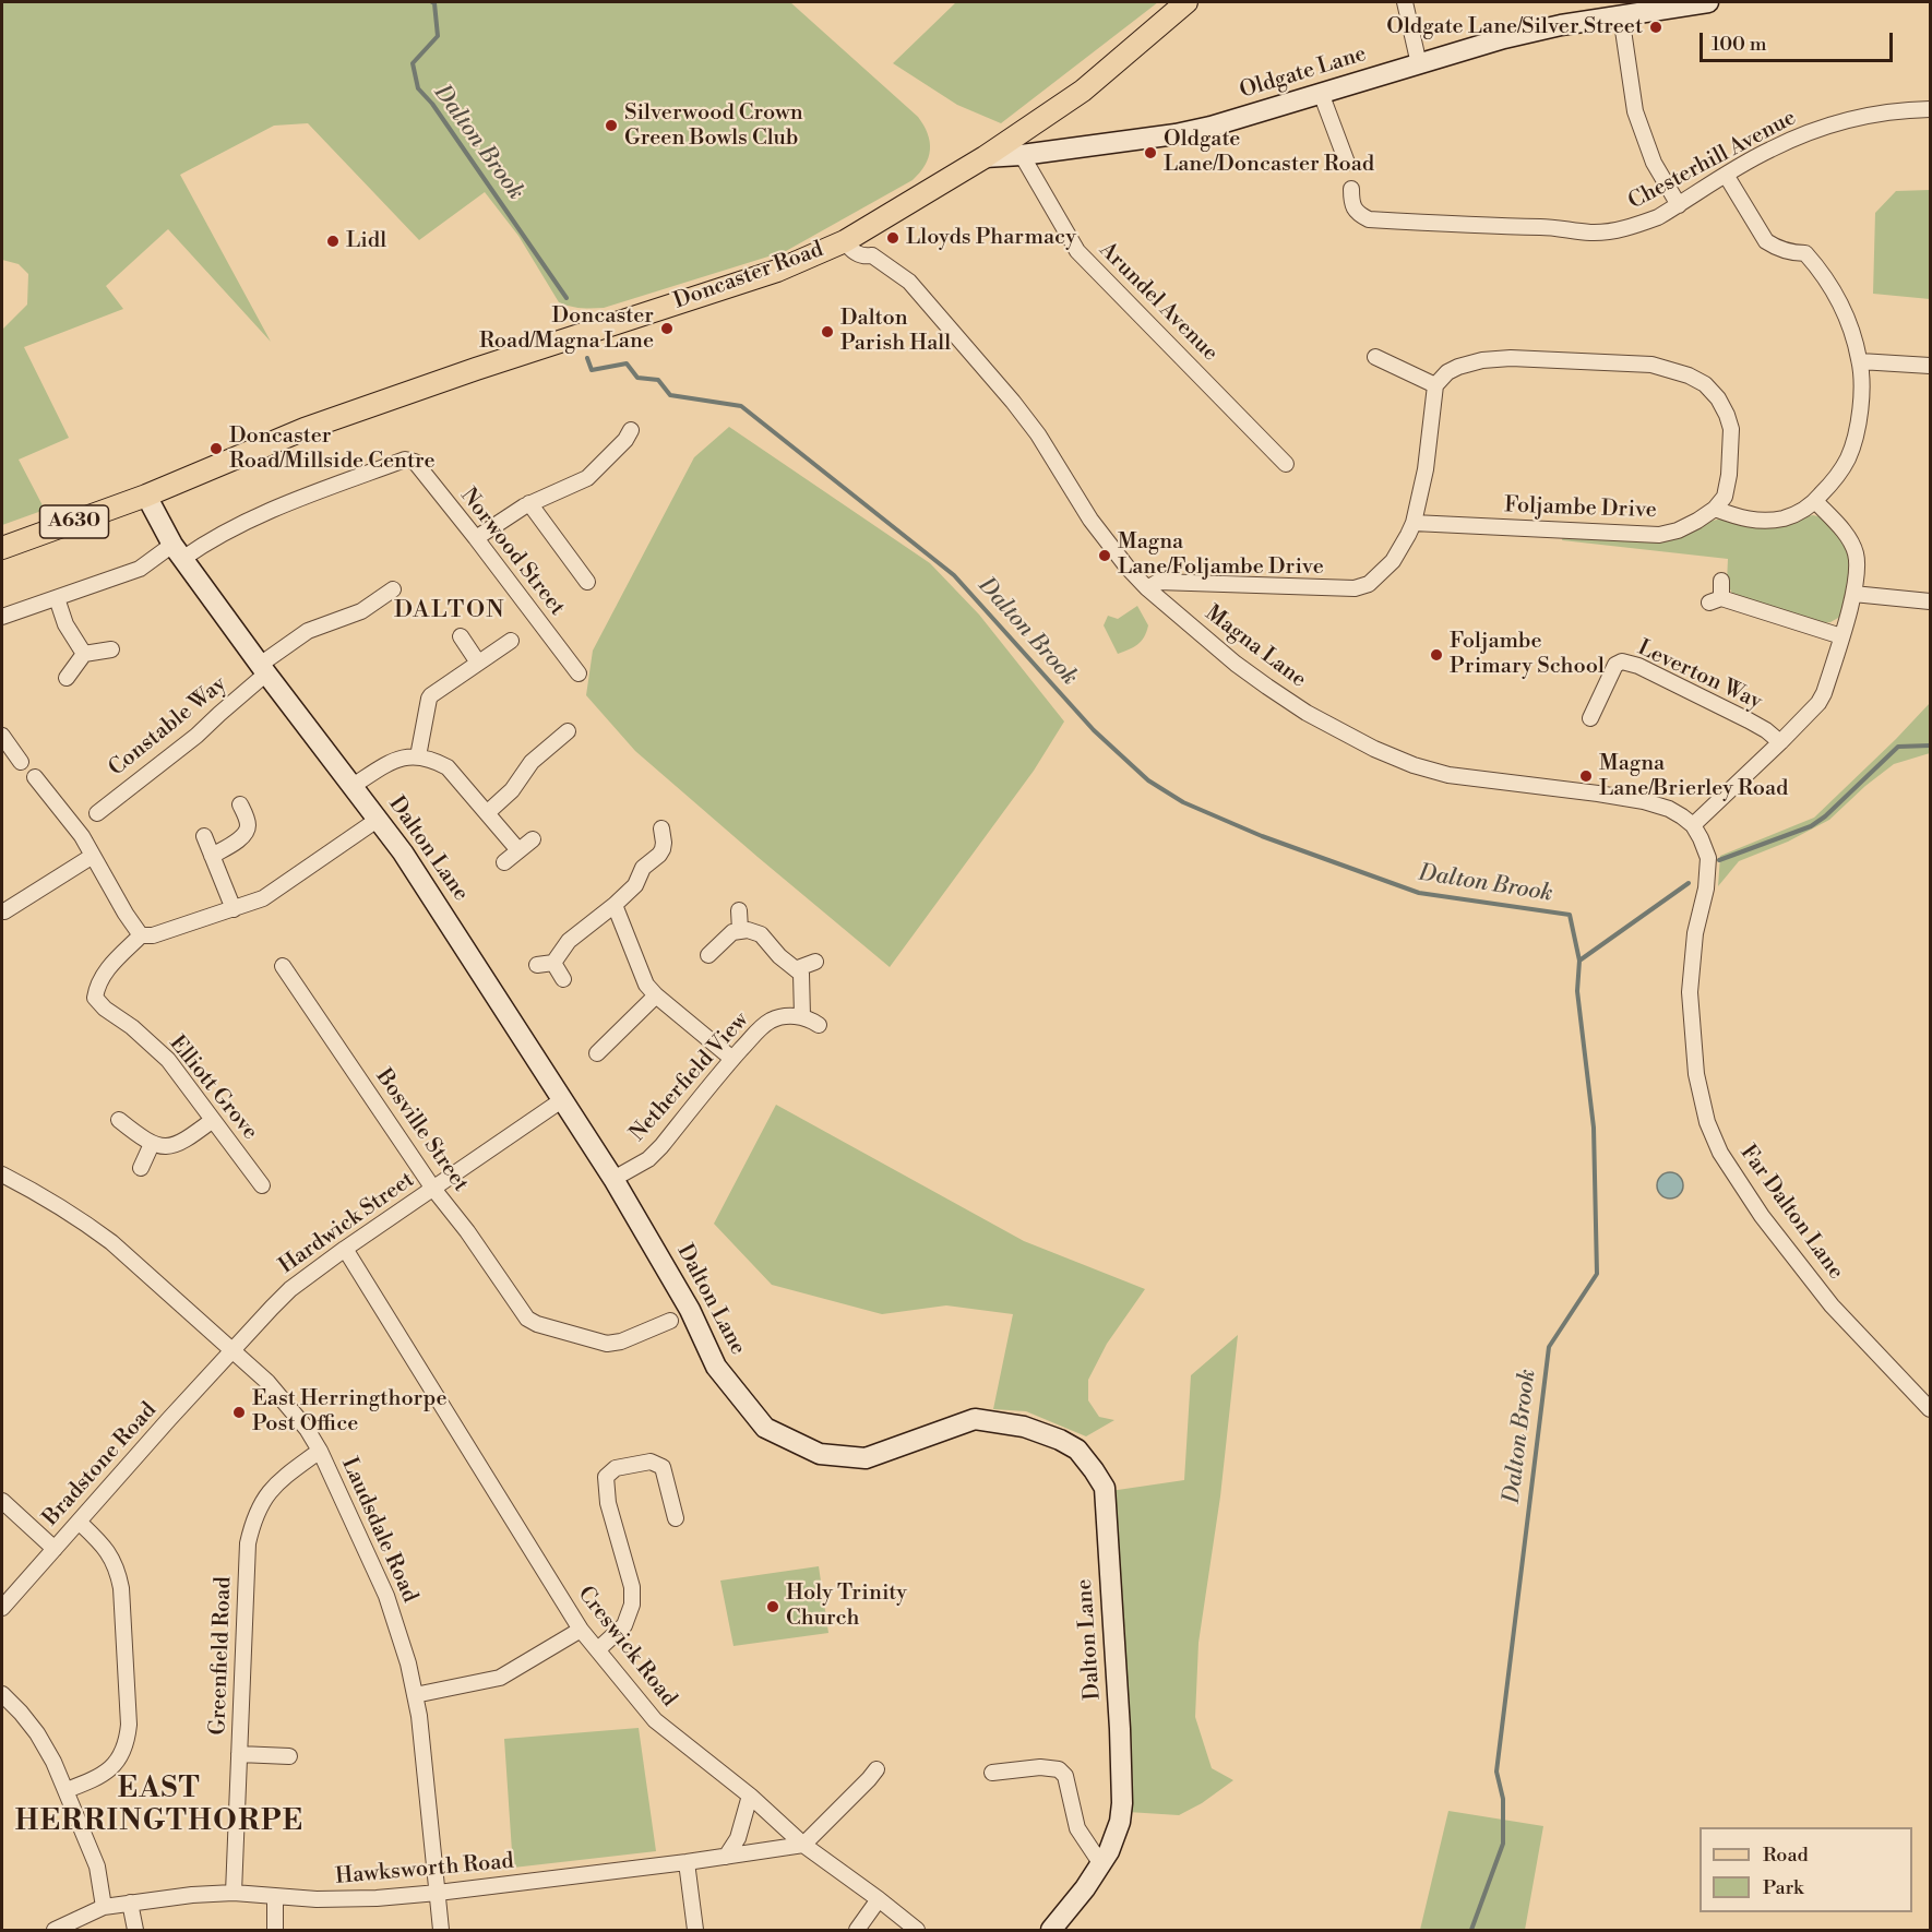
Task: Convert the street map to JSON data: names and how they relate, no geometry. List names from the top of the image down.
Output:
{
  "streets": {
    "main road": ["Doncaster Road", "A630"],
    "street": [
      "Oldgate Lane",
      "Chesterhill Avenue",
      "Arundel Avenue",
      "Foljambe Drive",
      "Norwood Street",
      "Magna Lane",
      "Leverton Way",
      "Constable Way",
      "Dalton Lane",
      "Netherfield View",
      "Elliott Grove",
      "Bosville Street",
      "Far Dalton Lane",
      "Hardwick Street",
      "Bradstone Road",
      "Laudsdale Road",
      "Creswick Road",
      "Greenfield Road",
      "Hawksworth Road"
    ]
  },
  "crossings": [
    ["Oldgate Lane", "Doncaster Road"],
    ["Oldgate Lane", "Arundel Avenue"],
    ["Doncaster Road", "Magna Lane"],
    ["Doncaster Road", "Dalton Lane"],
    ["Norwood Street", "Dalton Lane"],
    ["Magna Lane", "Far Dalton Lane"],
    ["Constable Way", "Dalton Lane"],
    ["Dalton Lane", "Netherfield View"],
    ["Dalton Lane", "Hardwick Street"],
    ["Bosville Street", "Hardwick Street"],
    ["Hardwick Street", "Bradstone Road"],
    ["Hardwick Street", "Laudsdale Road"],
    ["Hardwick Street", "Creswick Road"],
    ["Bradstone Road", "Laudsdale Road"],
    ["Laudsdale Road", "Greenfield Road"],
    ["Laudsdale Road", "Hawksworth Road"],
    ["Creswick Road", "Hawksworth Road"],
    ["Greenfield Road", "Hawksworth Road"]
  ],
  "districts": ["DALTON", "EAST HERRINGTHORPE"],
  "water": ["Dalton Brook"],
  "places": [
    "Oldgate Lane/Silver Street",
    "Silverwood Crown Green Bowls Club",
    "Oldgate Lane/Doncaster Road",
    "Lloyds Pharmacy",
    "Lidl",
    "Doncaster Road/Magna Lane",
    "Dalton Parish Hall",
    "Doncaster Road/Millside Centre",
    "Magna Lane/Foljambe Drive",
    "Foljambe Primary School",
    "Magna Lane/Brierley Road",
    "East Herringthorpe Post Office",
    "Holy Trinity Church"
  ],
  "legend": ["Road", "Park"],
  "scale_bar": "100 m"
}
